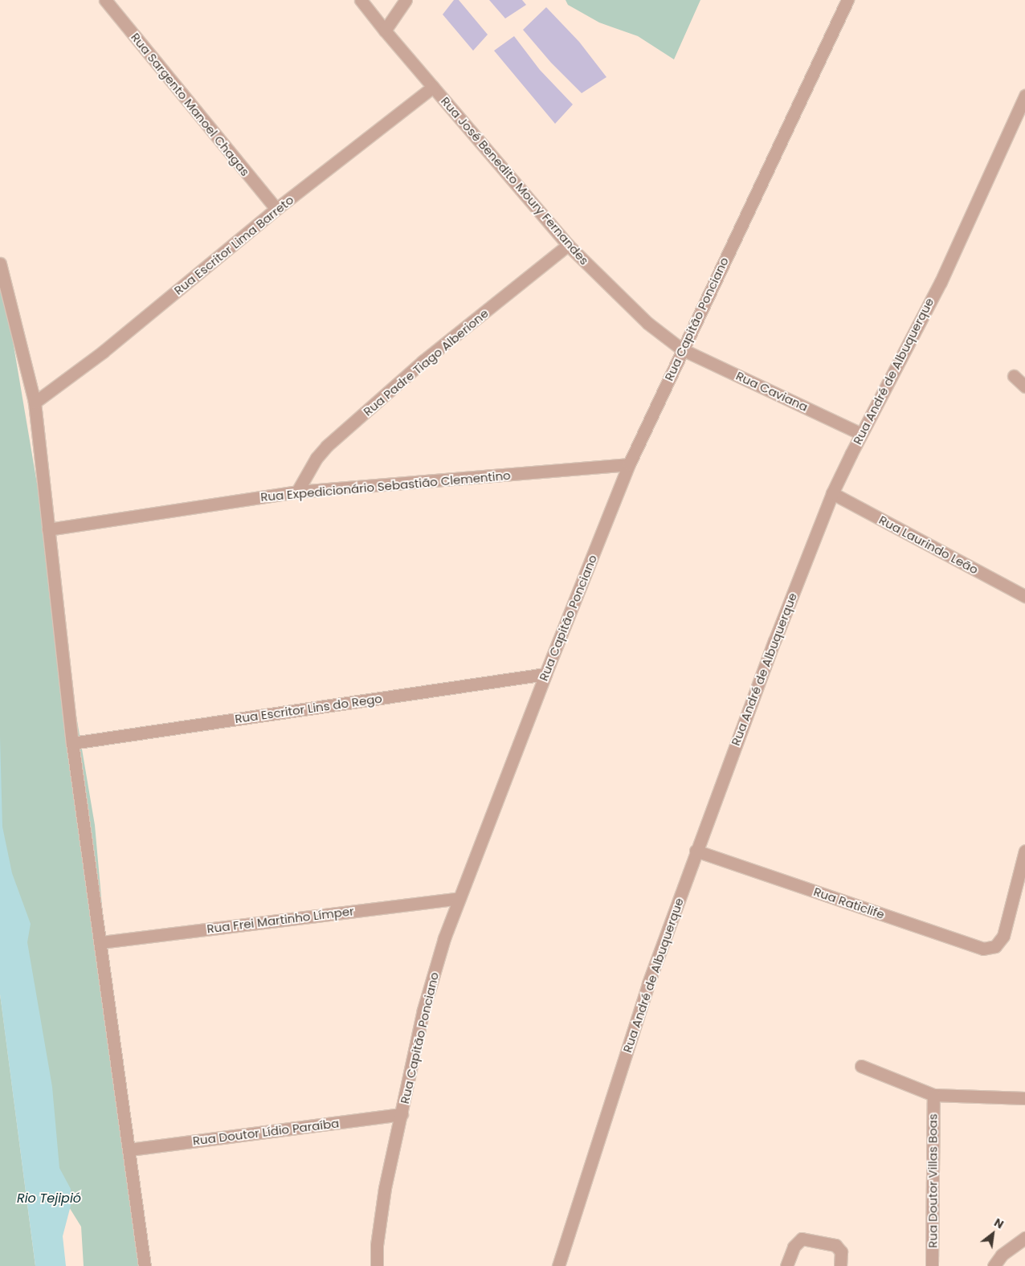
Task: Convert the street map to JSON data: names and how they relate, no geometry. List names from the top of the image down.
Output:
{
  "streets": {
    "street": [
      "Rua Sargento Manoel Chagas",
      "Rua José Benedito Moury Fernandes",
      "Rua Escritor Lima Barreto",
      "Rua Capitão Ponciano",
      "Rua Padre Tiago Alberione",
      "Rua André de Albuquerque",
      "Rua Caviana",
      "Rua Expedicionário Sebastião Clementino",
      "Rua Laurindo Leão",
      "Rua Escritor Lins do Rego",
      "Rua Raticlife",
      "Rua Frei Martinho Límper",
      "Rua Doutor Lídio Paraíba",
      "Rua Doutor Villas Boas"
    ]
  },
  "crossings": [
    ["Rua Sargento Manoel Chagas", "Rua Escritor Lima Barreto"],
    ["Rua José Benedito Moury Fernandes", "Rua Escritor Lima Barreto"],
    ["Rua José Benedito Moury Fernandes", "Rua Capitão Ponciano"],
    ["Rua José Benedito Moury Fernandes", "Rua Padre Tiago Alberione"],
    ["Rua José Benedito Moury Fernandes", "Rua Caviana"],
    ["Rua Capitão Ponciano", "Rua Caviana"],
    ["Rua Capitão Ponciano", "Rua Expedicionário Sebastião Clementino"],
    ["Rua Capitão Ponciano", "Rua Escritor Lins do Rego"],
    ["Rua Capitão Ponciano", "Rua Frei Martinho Límper"],
    ["Rua Capitão Ponciano", "Rua Doutor Lídio Paraíba"],
    ["Rua Padre Tiago Alberione", "Rua Expedicionário Sebastião Clementino"],
    ["Rua André de Albuquerque", "Rua Caviana"],
    ["Rua André de Albuquerque", "Rua Laurindo Leão"],
    ["Rua André de Albuquerque", "Rua Raticlife"]
  ],
  "water": ["Rio Tejipió"],
  "north": "top right"
}
